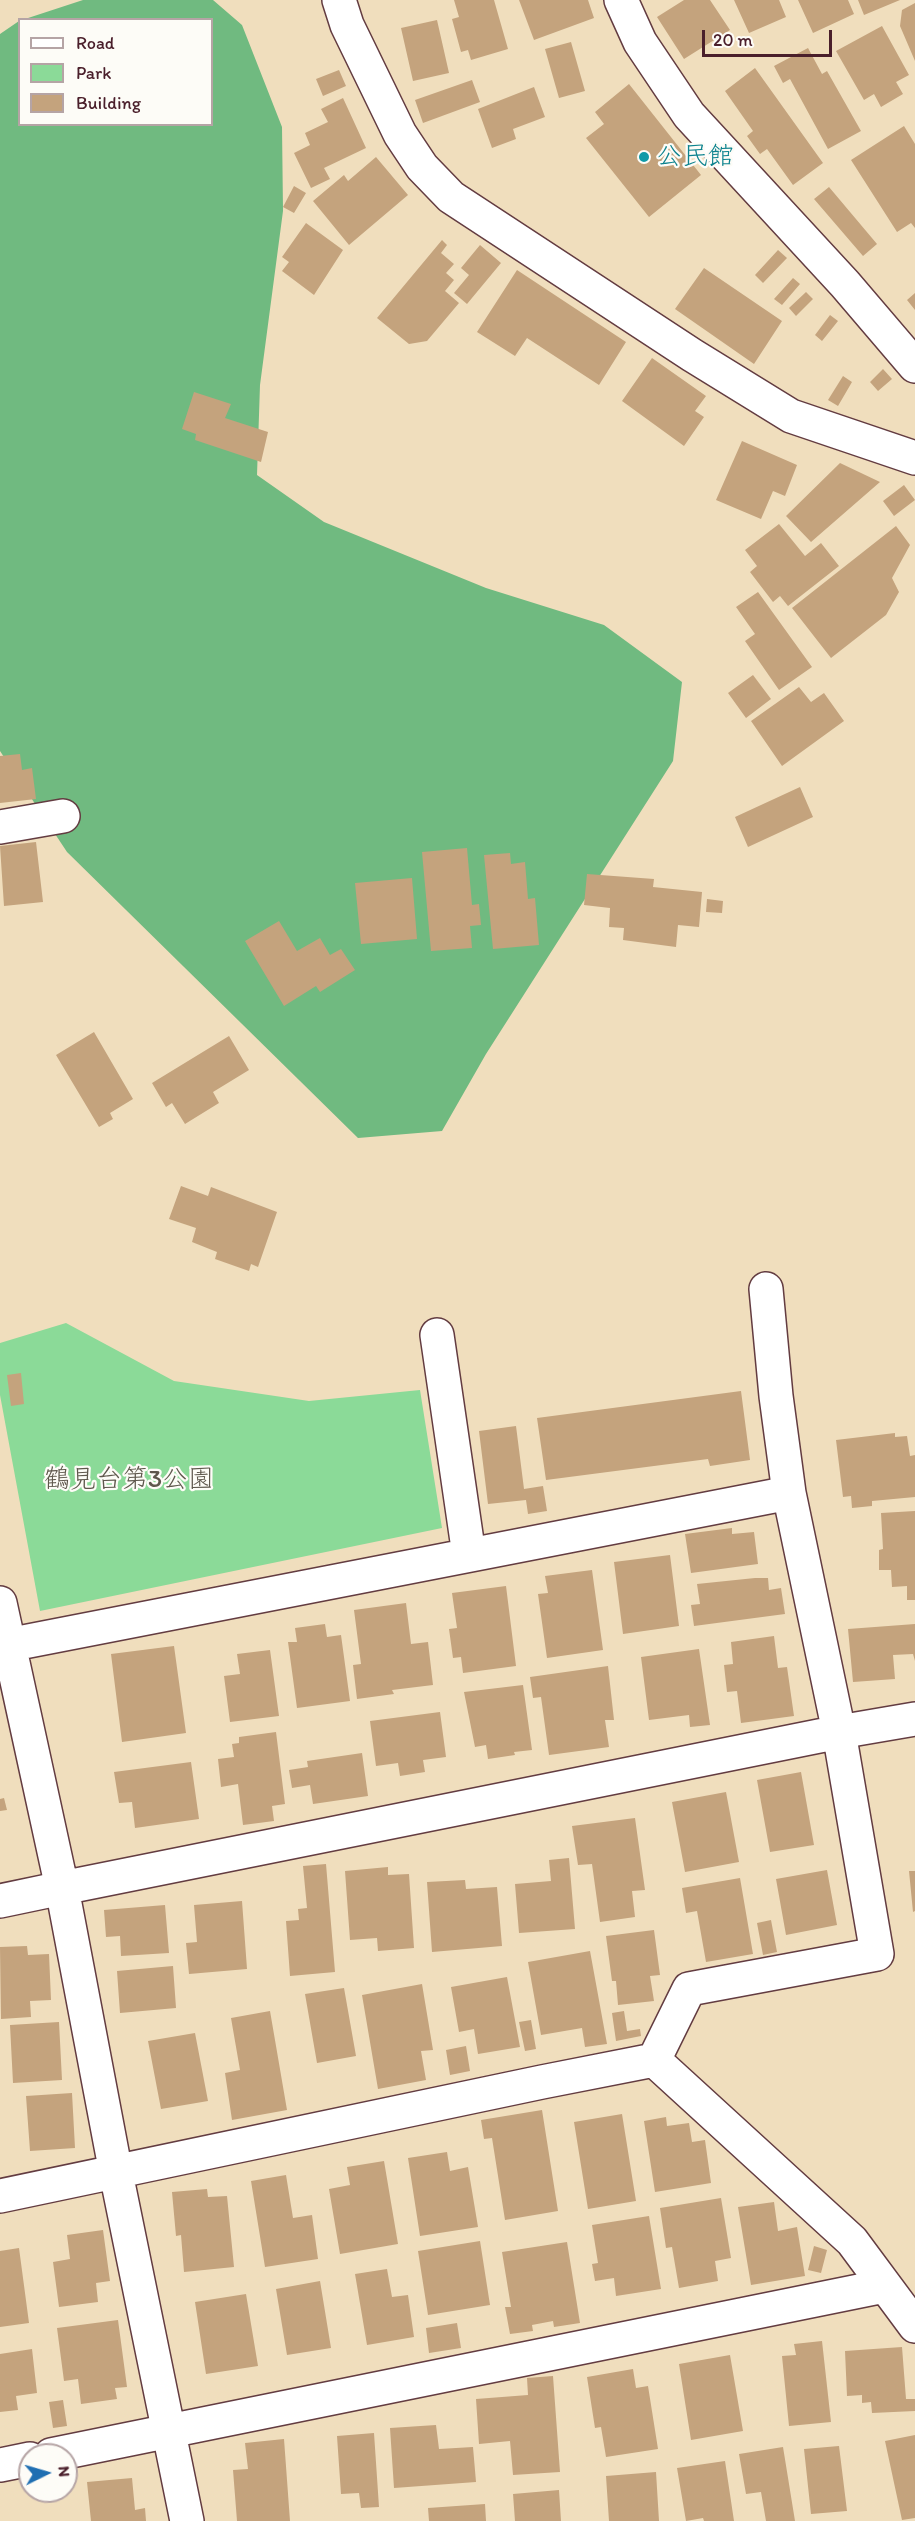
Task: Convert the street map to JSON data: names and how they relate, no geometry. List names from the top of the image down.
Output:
{
  "parks": ["鶴見台第3公園"],
  "places": ["公民館"],
  "legend": ["Road", "Park", "Building"],
  "scale_bar": "20 m",
  "north": "right"
}
